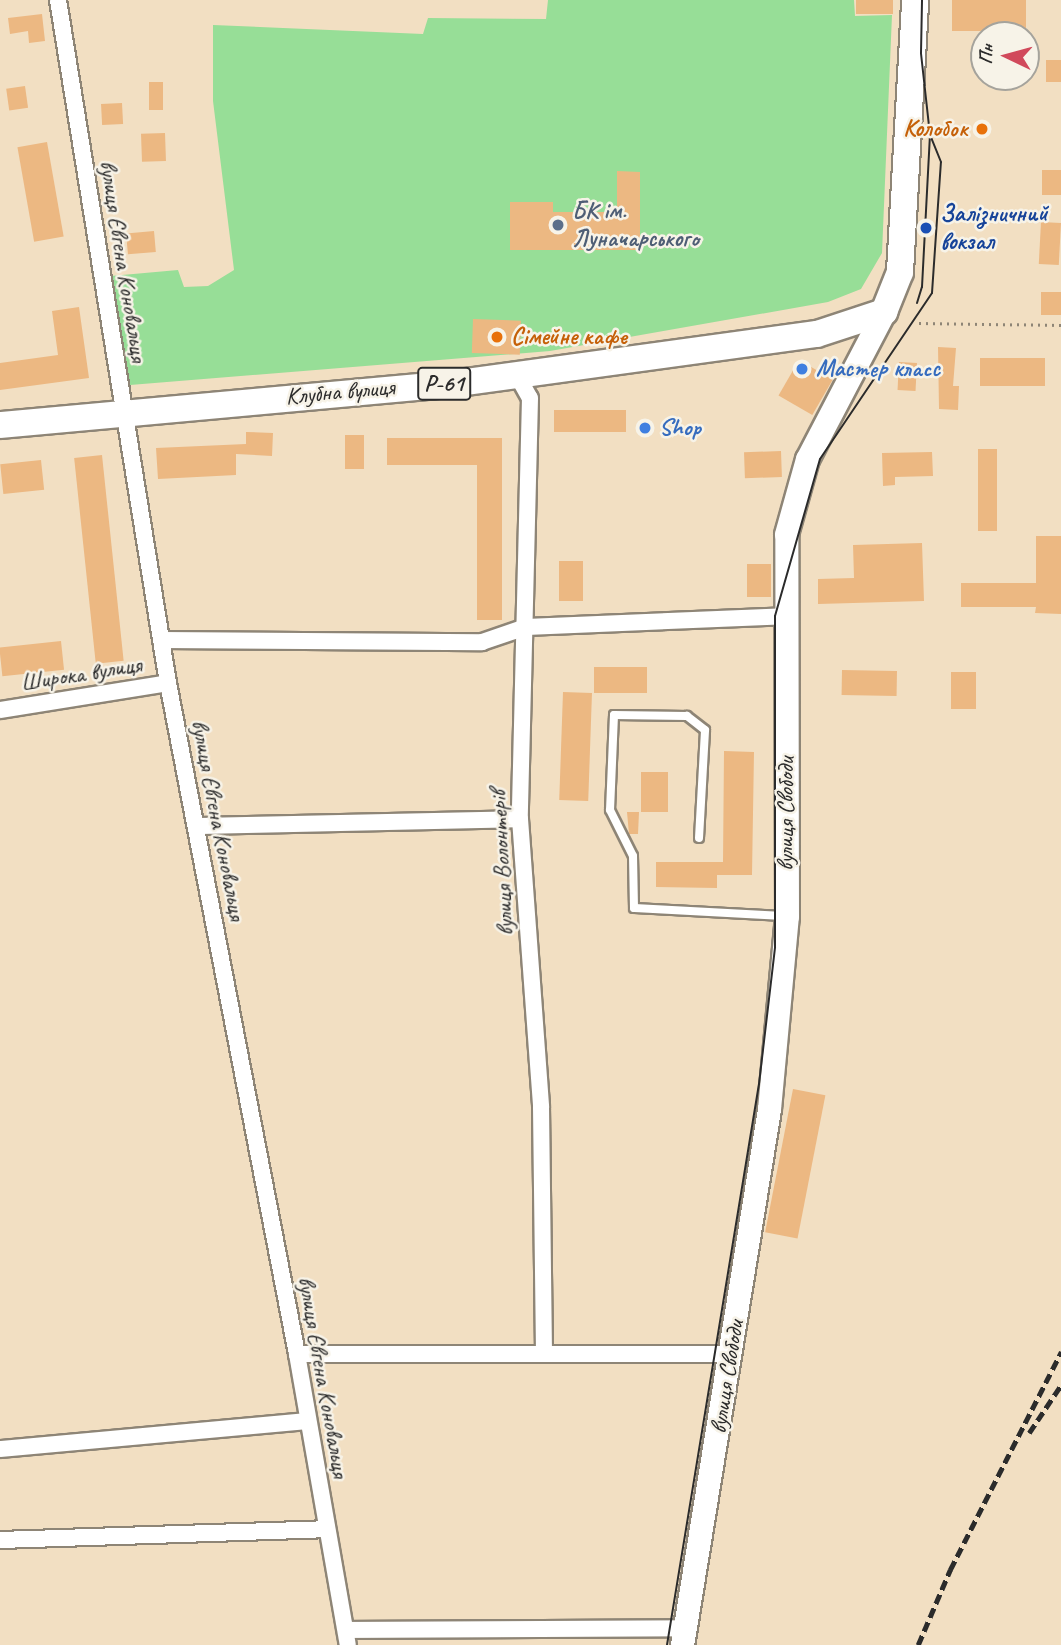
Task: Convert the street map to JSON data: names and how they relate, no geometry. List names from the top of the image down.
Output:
{
  "streets": {
    "main road": ["Р-61", "Клубна вулиця", "вулиця Свободи"],
    "street": ["вулиця Євгена Коновальця", "Широка вулиця", "вулиця Волонтерів"]
  },
  "crossings": [
    ["вулиця Євгена Коновальця", "Клубна вулиця"],
    ["вулиця Євгена Коновальця", "Широка вулиця"],
    ["Клубна вулиця", "вулиця Свободи"],
    ["Клубна вулиця", "вулиця Волонтерів"]
  ],
  "places": [
    "Колобок",
    "БК ім. Луначарського",
    "Залізничний вокзал",
    "Сімейне кафе",
    "Мастер класс",
    "Shop"
  ],
  "north": "left"
}
